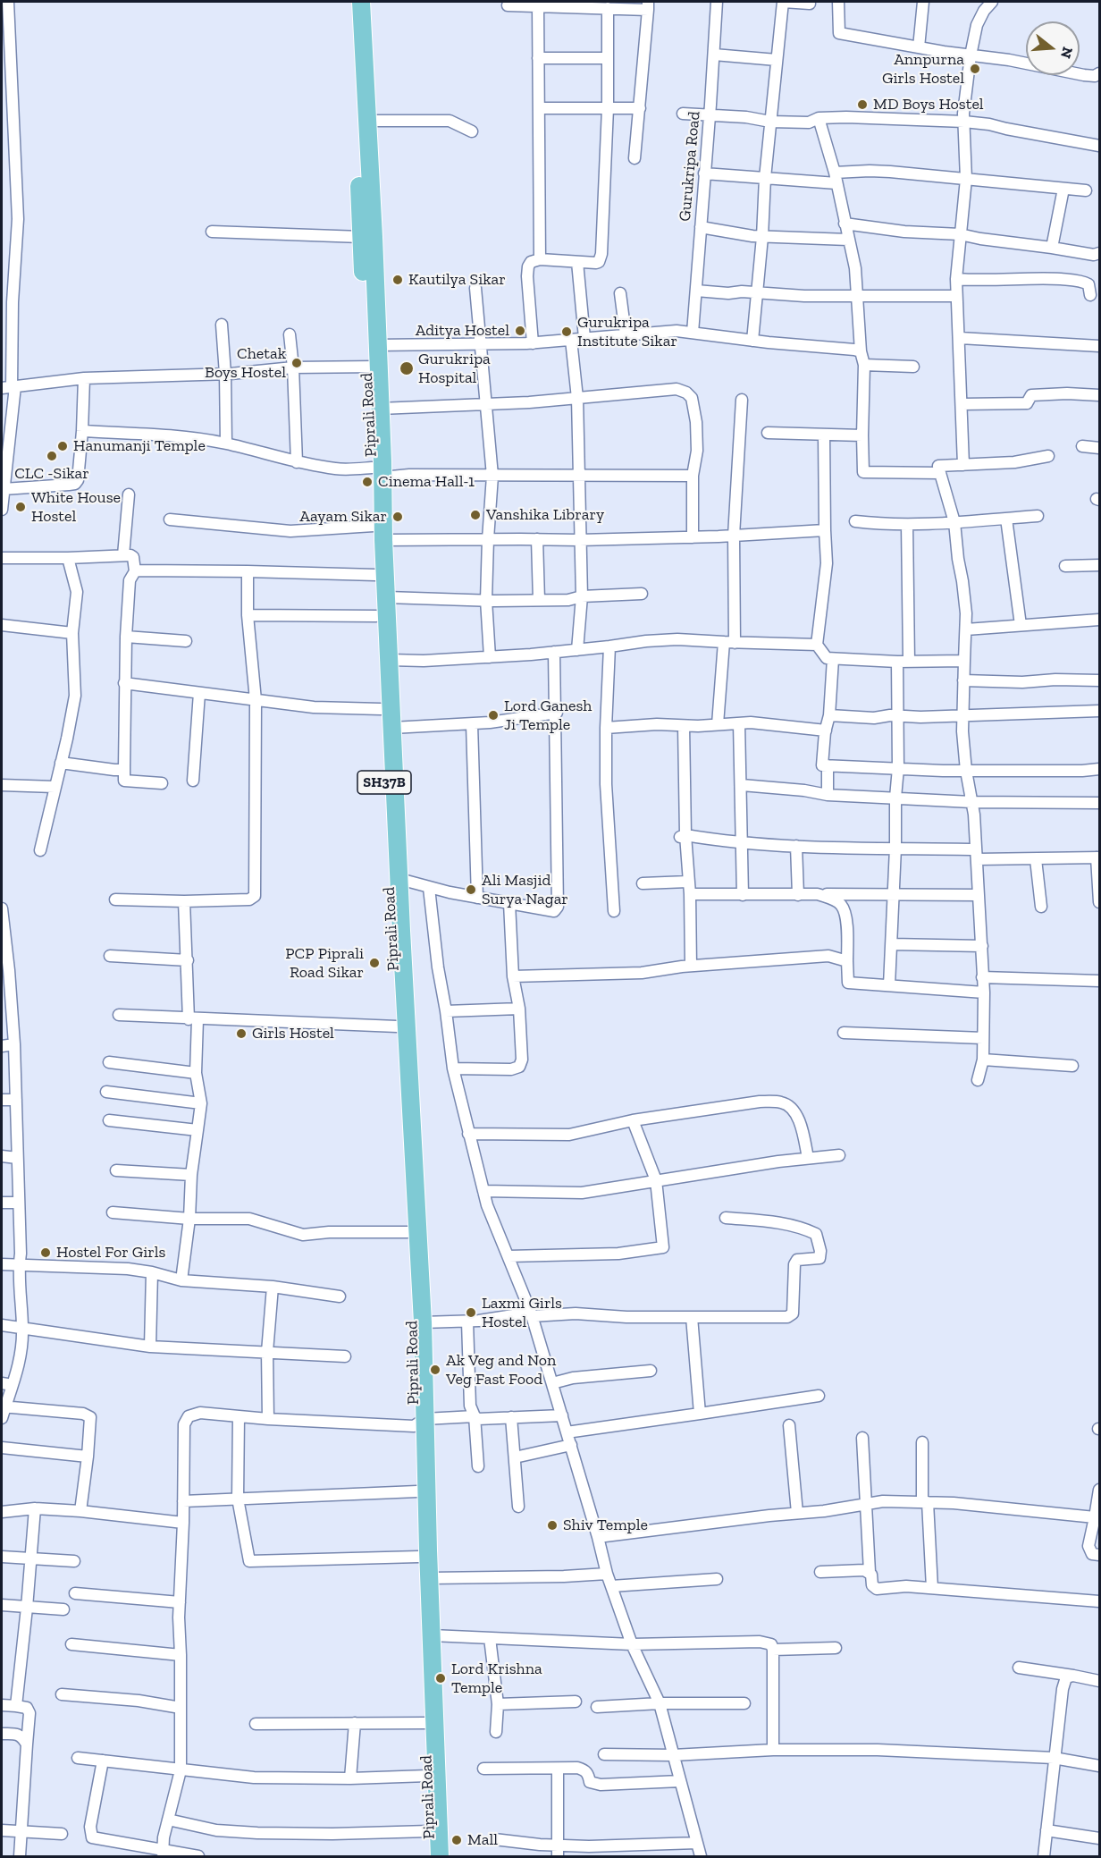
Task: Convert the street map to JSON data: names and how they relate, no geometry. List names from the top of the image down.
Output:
{
  "streets": {
    "main road": ["Piprali Road", "SH37B"],
    "street": ["Gurukripa Road"]
  },
  "places": [
    "Annpurna Girls Hostel",
    "MD Boys Hostel",
    "Kautilya Sikar",
    "Aditya Hostel",
    "Gurukripa Institute Sikar",
    "Chetak Boys Hostel",
    "Gurukripa Hospital",
    "Hanumanji Temple",
    "CLC -Sikar",
    "Cinema Hall-1",
    "White House Hostel",
    "Vanshika Library",
    "Aayam Sikar",
    "Lord Ganesh Ji Temple",
    "Ali Masjid Surya Nagar",
    "PCP Piprali Road Sikar",
    "Girls Hostel",
    "Hostel For Girls",
    "Laxmi Girls Hostel",
    "Ak Veg and Non Veg Fast Food",
    "Shiv Temple",
    "Lord Krishna Temple",
    "Mall"
  ],
  "north": "right"
}
